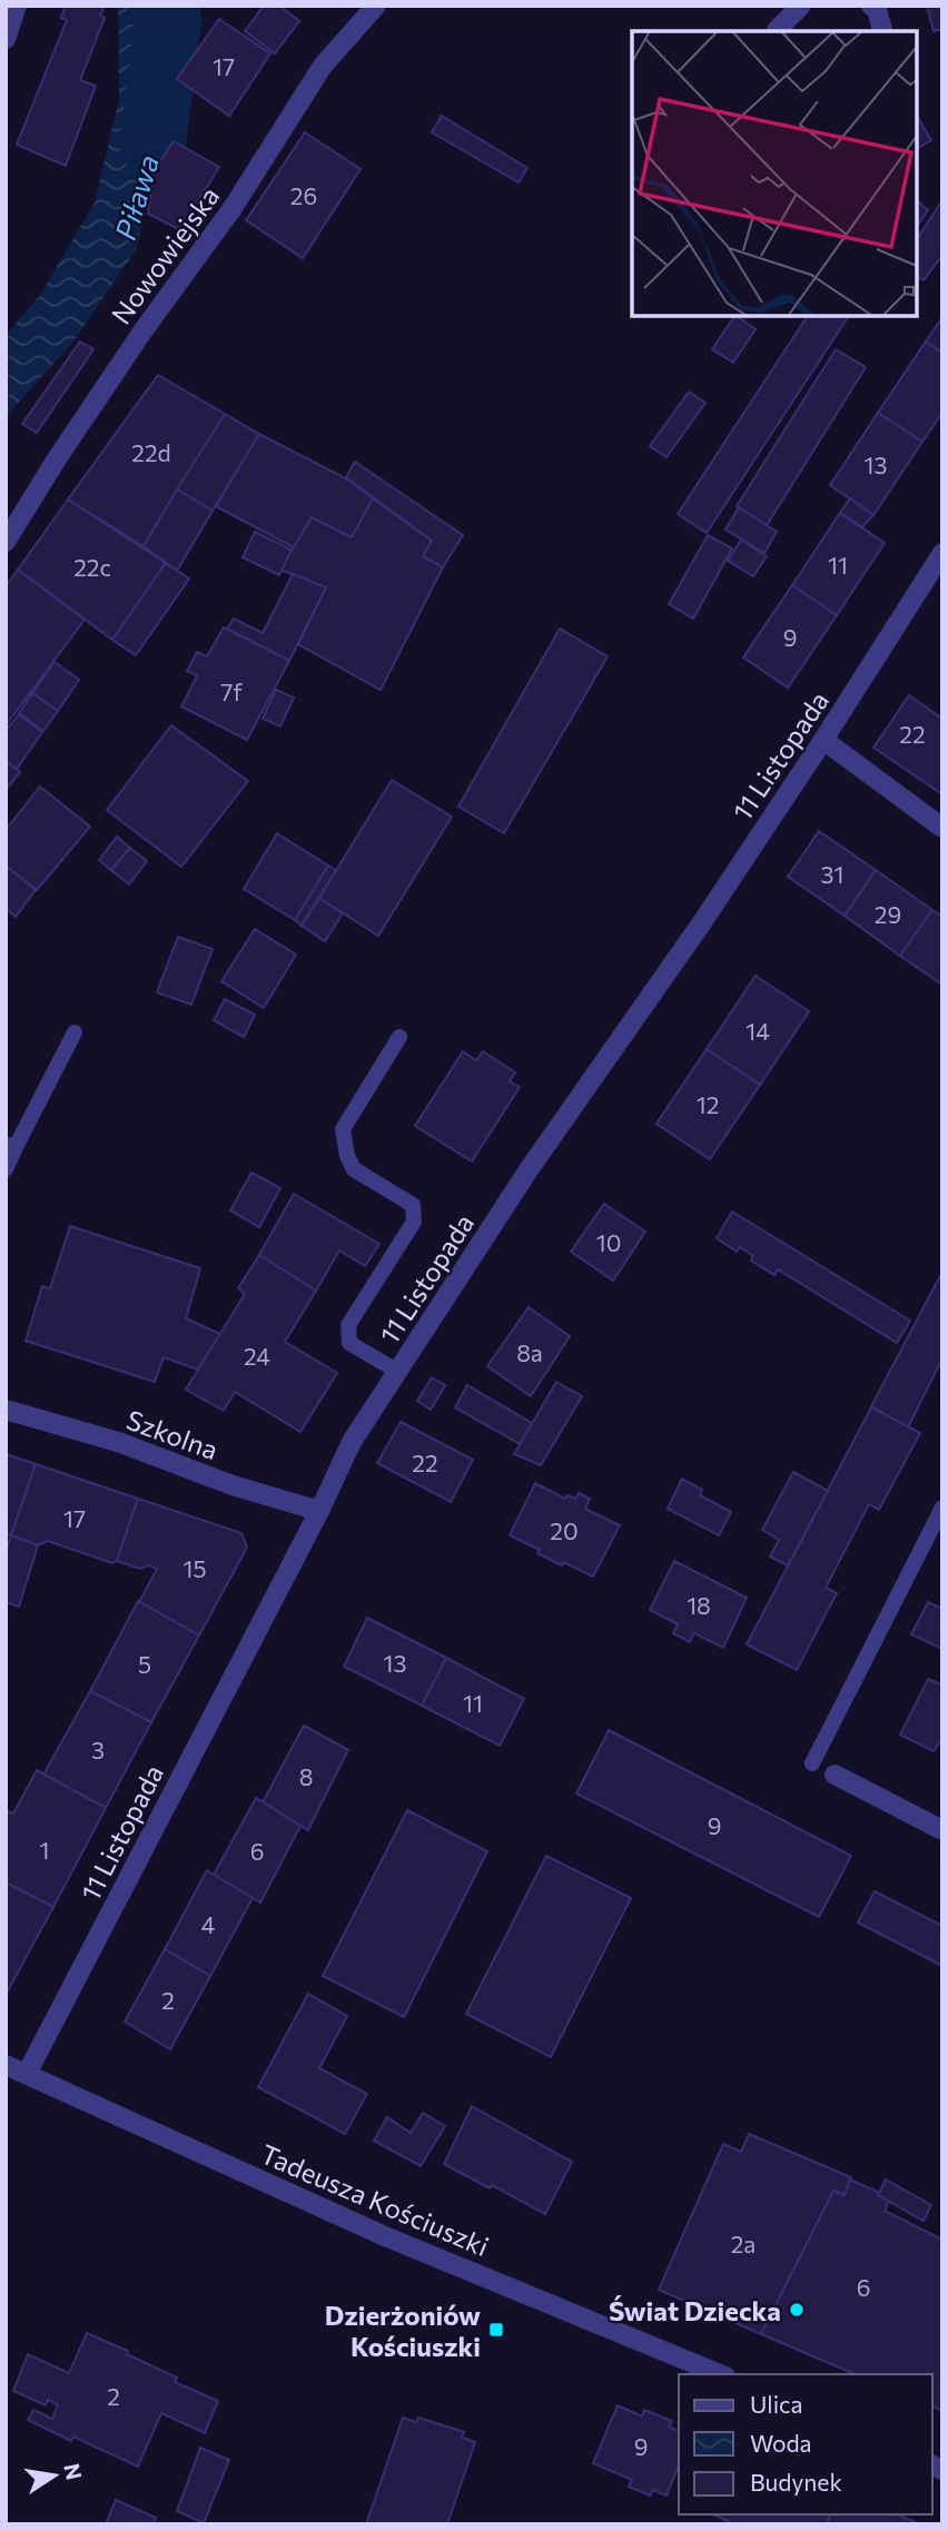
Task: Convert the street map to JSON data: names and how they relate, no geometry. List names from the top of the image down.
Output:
{
  "streets": {
    "street": [
      "Nowowiejska",
      "11 Listopada",
      "Szkolna",
      "Tadeusza Kościuszki"
    ]
  },
  "crossings": [
    ["11 Listopada", "Szkolna"],
    ["11 Listopada", "Tadeusza Kościuszki"]
  ],
  "water": ["Piława"],
  "places": {
    "other": ["Świat Dziecka"],
    "transit": ["Dzierżoniów Kościuszki"]
  },
  "house_numbers": [
    "17",
    "26",
    "22d",
    "13",
    "11",
    "22c",
    "9",
    "7f",
    "22",
    "31",
    "29",
    "14",
    "12",
    "10",
    "8a",
    "24",
    "22",
    "17",
    "20",
    "15",
    "18",
    "13",
    "5",
    "11",
    "3",
    "8",
    "9",
    "1",
    "6",
    "4",
    "2",
    "2a",
    "6",
    "2",
    "9"
  ],
  "legend": ["Ulica", "Woda", "Budynek"],
  "north": "right"
}
